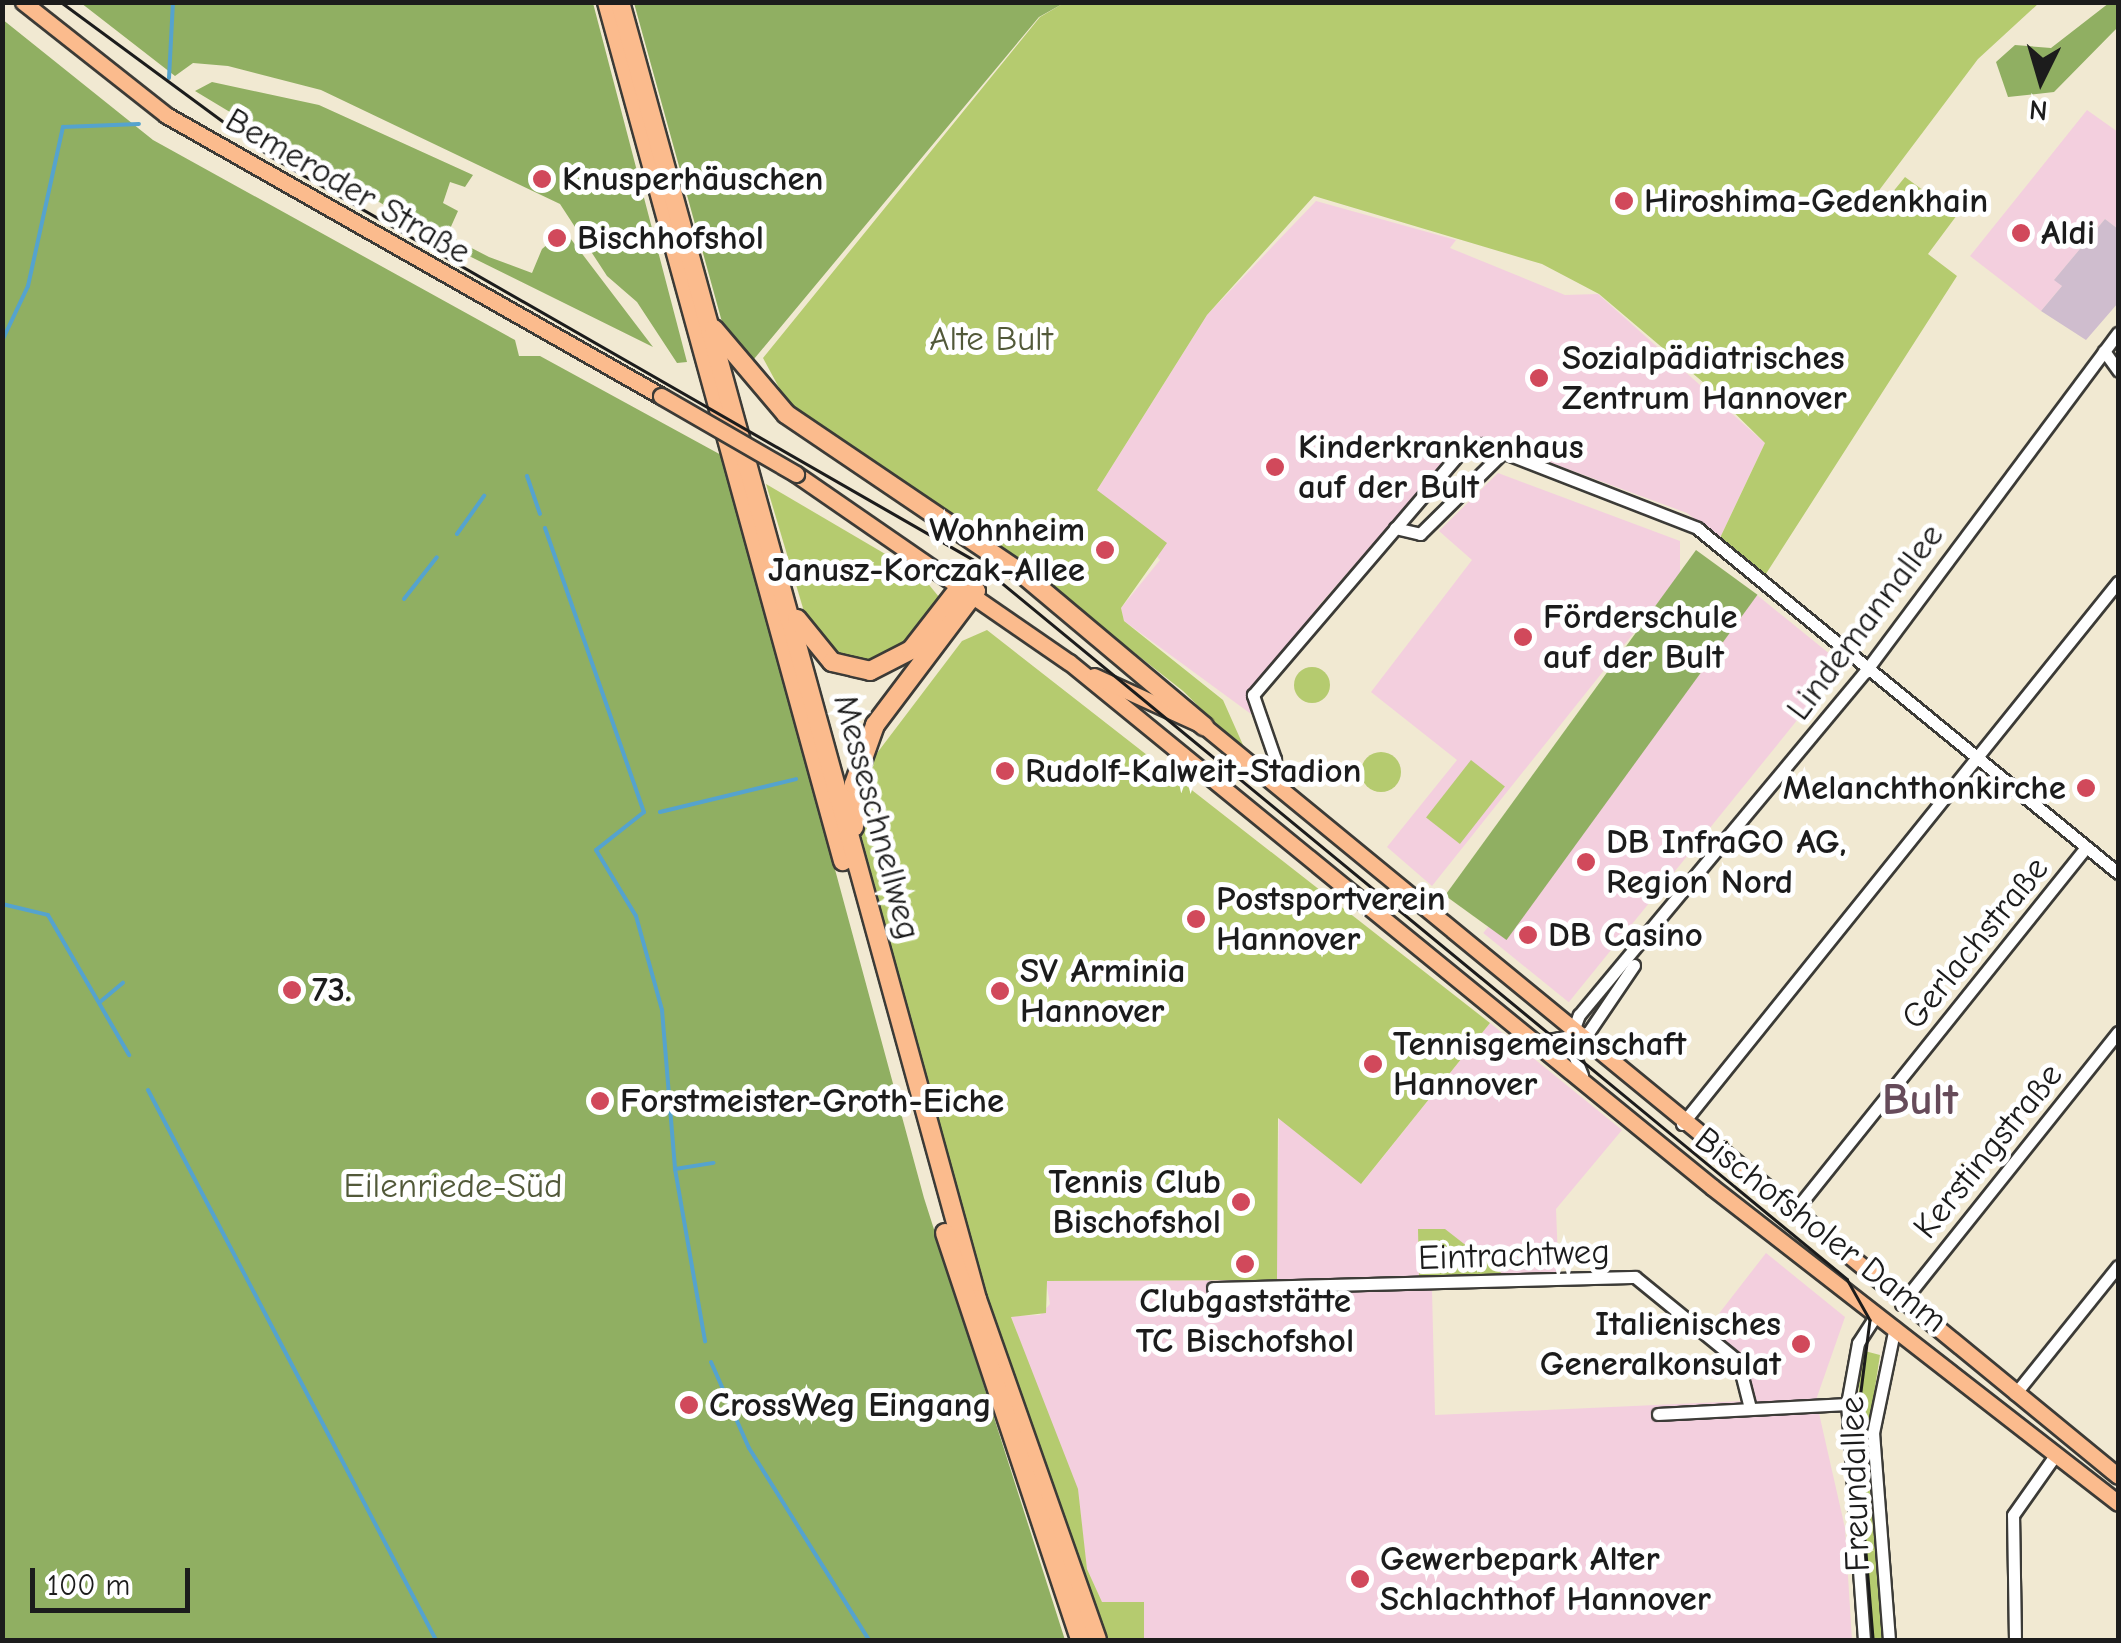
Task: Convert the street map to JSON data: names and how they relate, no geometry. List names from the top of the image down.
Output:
{
  "streets": {
    "highway": ["Messeschnellweg"],
    "main road": ["Bemeroder Straße", "Bischofsholer Damm"],
    "street": [
      "Lindemannallee",
      "Gerlachstraße",
      "Kerstingstraße",
      "Eintrachtweg",
      "Freundallee"
    ]
  },
  "crossings": [
    ["Bemeroder Straße", "Bischofsholer Damm"],
    ["Lindemannallee", "Bischofsholer Damm"],
    ["Gerlachstraße", "Bischofsholer Damm"],
    ["Kerstingstraße", "Bischofsholer Damm"],
    ["Bischofsholer Damm", "Freundallee"],
    ["Eintrachtweg", "Freundallee"]
  ],
  "districts": ["Bult"],
  "parks": ["Alte Bult", "Eilenriede-Süd"],
  "places": [
    "Knusperhäuschen",
    "Hiroshima-Gedenkhain",
    "Aldi",
    "Bischhofshol",
    "Sozialpädiatrisches Zentrum Hannover",
    "Kinderkrankenhaus auf der Bult",
    "Wohnheim Janusz-Korczak-Allee",
    "Förderschule auf der Bult",
    "Rudolf-Kalweit-Stadion",
    "Melanchthonkirche",
    "DB InfraGO AG, Region Nord",
    "Postsportverein Hannover",
    "DB Casino",
    "73.",
    "SV Arminia Hannover",
    "Tennisgemeinschaft Hannover",
    "Forstmeister-Groth-Eiche",
    "Tennis Club Bischofshol",
    "Clubgaststätte TC Bischofshol",
    "Italienisches Generalkonsulat",
    "CrossWeg Eingang",
    "Gewerbepark Alter Schlachthof Hannover"
  ],
  "scale_bar": "100 m",
  "north": "bottom"
}
